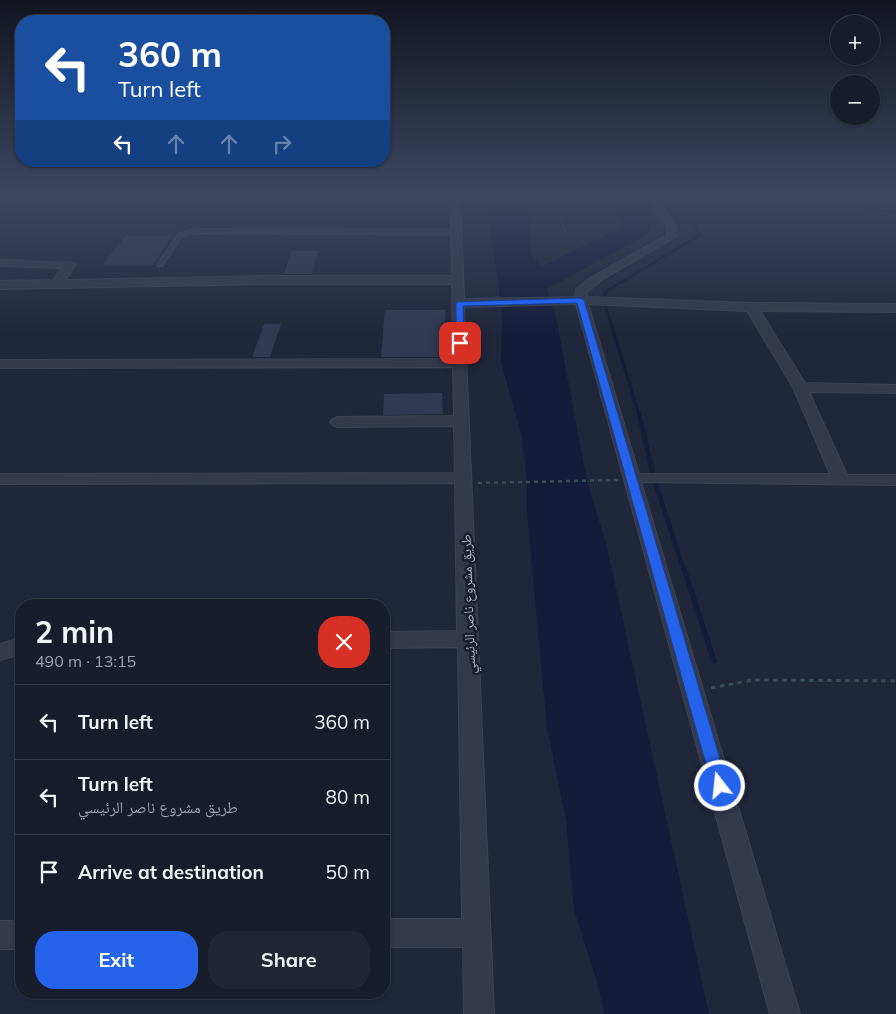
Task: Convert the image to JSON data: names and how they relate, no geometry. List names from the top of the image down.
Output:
{
  "streets": {
    "street": ["طريق مشروع ناصر الرئيسي"]
  },
  "page": {
    "map_buttons": ["+", "−"],
    "turn": ["360 m", "Turn left"],
    "heading": ["2 min", "490 m · 13:15"],
    "list": [
      {
        "name": "Turn left",
        "value": "360 m"
      },
      {
        "name": "Turn left",
        "note": "طريق مشروع ناصر الرئيسي",
        "value": "80 m"
      },
      {
        "name": "Arrive at destination",
        "value": "50 m"
      }
    ],
    "buttons": ["Exit", "Share"]
  }
}
